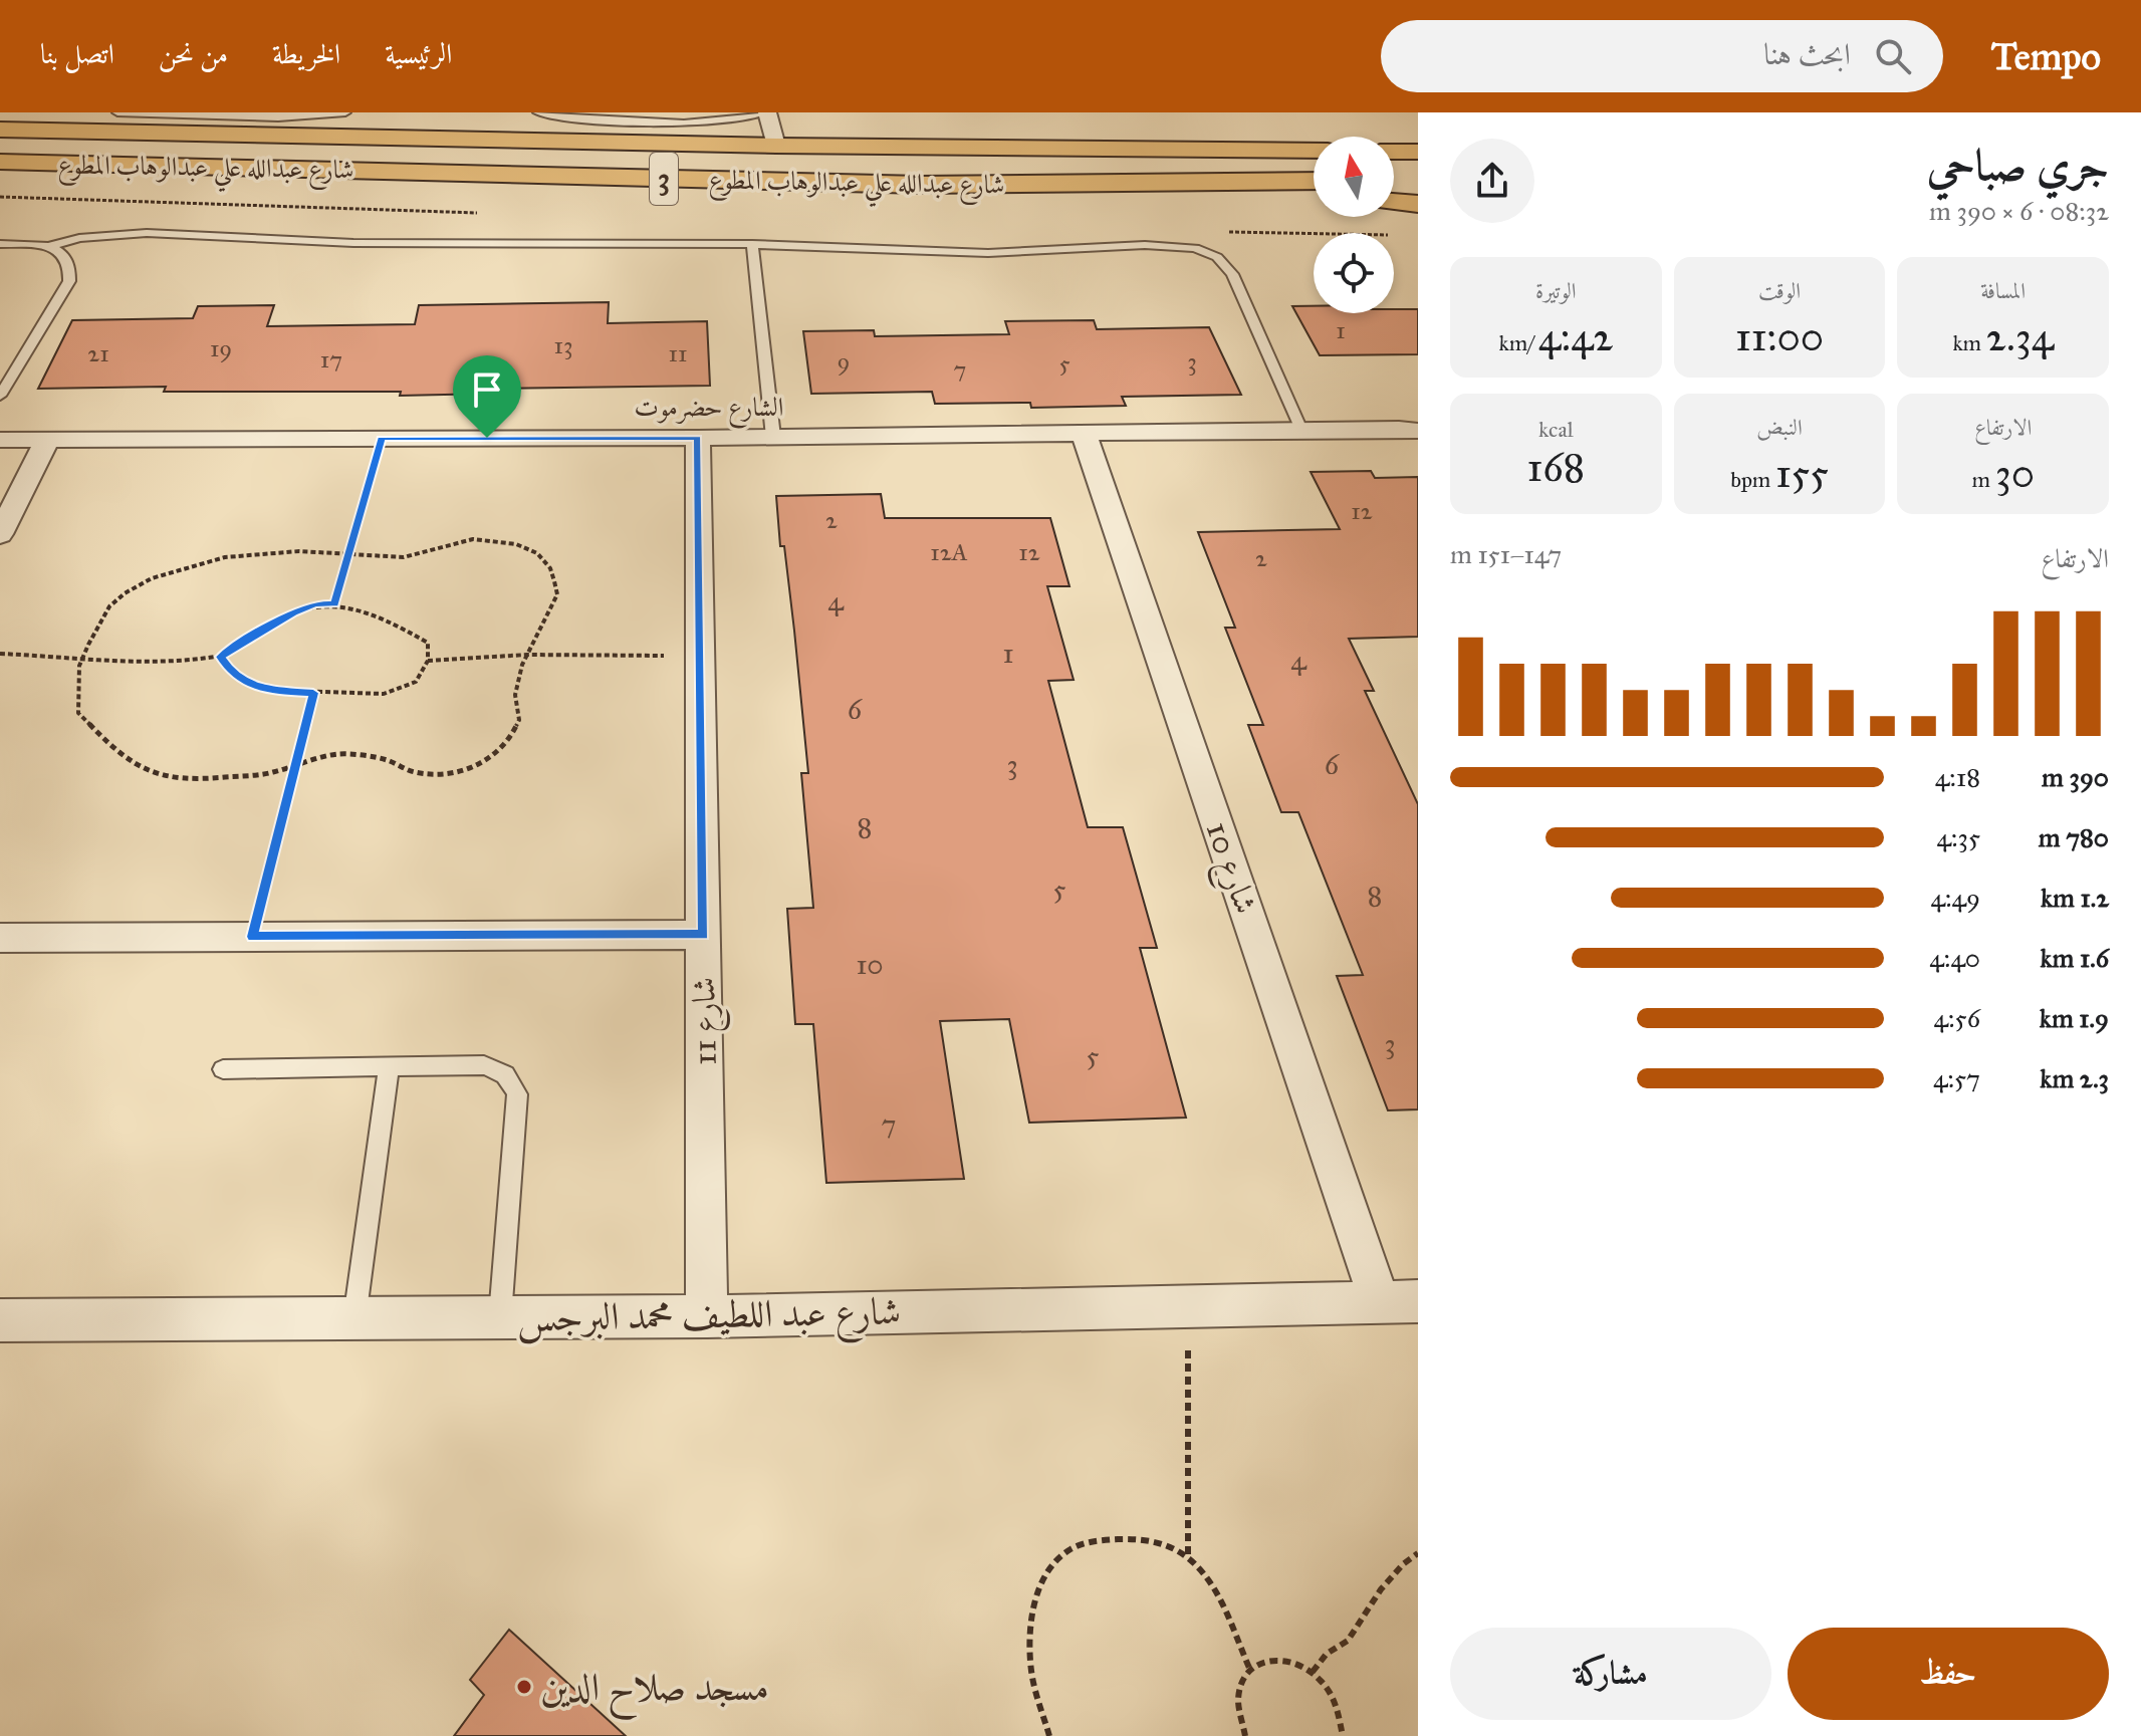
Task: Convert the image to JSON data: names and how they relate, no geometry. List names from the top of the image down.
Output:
{
  "streets": {
    "main road": ["شارع عبدالله علي عبدالوهاب المطوع", "3"],
    "street": [
      "الشارع حضرموت",
      "شارع 10",
      "شارع 11",
      "شارع عبد اللطيف محمد البرجس"
    ]
  },
  "crossings": [
    ["الشارع حضرموت", "شارع 10"],
    ["الشارع حضرموت", "شارع 11"],
    ["شارع 10", "شارع عبد اللطيف محمد البرجس"],
    ["شارع 11", "شارع عبد اللطيف محمد البرجس"]
  ],
  "places": ["مسجد صلاح الدين"],
  "house_numbers": [
    "1",
    "13",
    "19",
    "21",
    "11",
    "17",
    "9",
    "3",
    "5",
    "7",
    "12",
    "2",
    "12A",
    "12",
    "2",
    "4",
    "1",
    "4",
    "6",
    "3",
    "6",
    "8",
    "5",
    "8",
    "10",
    "3",
    "5",
    "7"
  ],
  "north": "top",
  "page": {
    "header": "Tempo",
    "search": "ابحث هنا",
    "nav": [
      "الرئيسية",
      "الخريطة",
      "من نحن",
      "اتصل بنا"
    ],
    "heading": ["جري صباحي", "08:32 · 6 × 390 m"],
    "stats": [
      ["المسافة", "2.34 km"],
      ["الوقت", "11:00"],
      ["الوتيرة", "4:42 /km"],
      ["الارتفاع", "30 m"],
      ["النبض", "155 bpm"],
      ["kcal", "168"]
    ],
    "chart": ["الارتفاع", "147–151 m"],
    "list": [
      {
        "name": "390 m",
        "note": "4:18"
      },
      {
        "name": "780 m",
        "note": "4:35"
      },
      {
        "name": "1.2 km",
        "note": "4:49"
      },
      {
        "name": "1.6 km",
        "note": "4:40"
      },
      {
        "name": "1.9 km",
        "note": "4:56"
      },
      {
        "name": "2.3 km",
        "note": "4:57"
      }
    ],
    "buttons": ["حفظ", "مشاركة"]
  }
}
